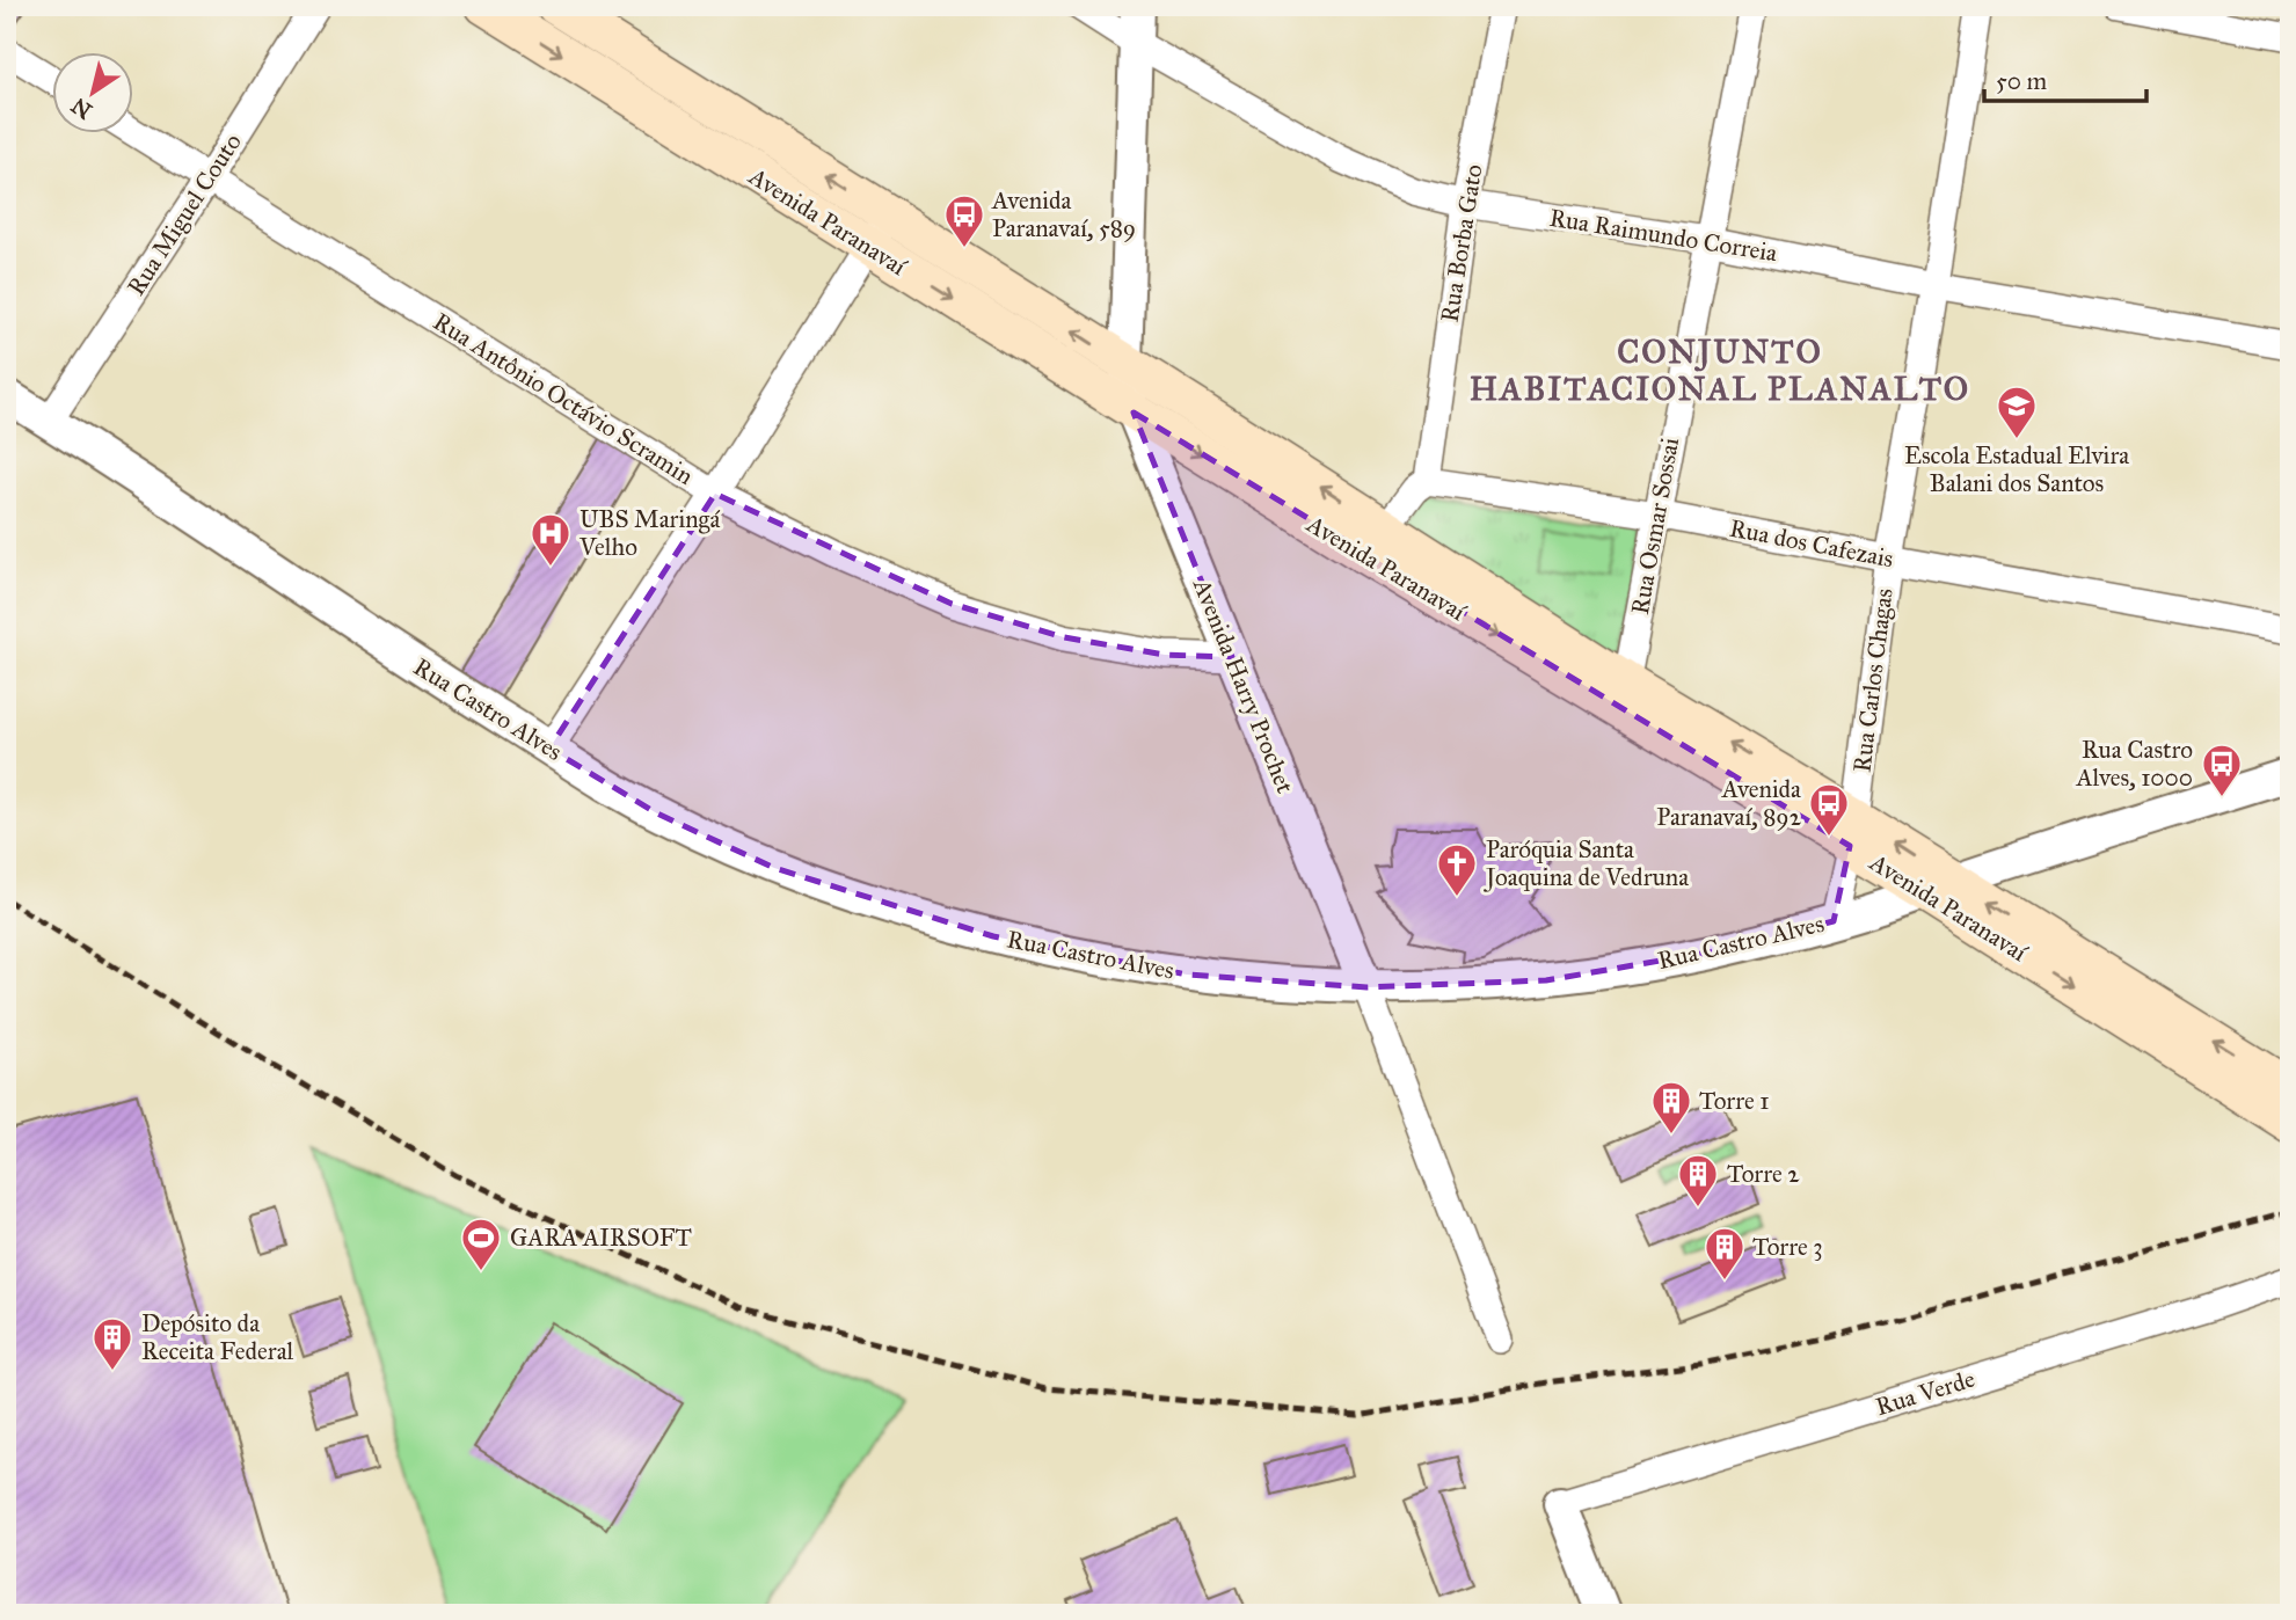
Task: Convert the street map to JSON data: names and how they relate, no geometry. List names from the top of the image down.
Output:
{
  "streets": {
    "main road": ["Avenida Paranavaí"],
    "street": [
      "Rua Miguel Couto",
      "Rua Raimundo Correia",
      "Rua Borba Gato",
      "Rua Antônio Octávio Scramin",
      "Rua Osmar Sossai",
      "Rua dos Cafezais",
      "Rua Carlos Chagas",
      "Avenida Harry Prochet",
      "Rua Castro Alves",
      "Rua Verde"
    ]
  },
  "crossings": [
    ["Rua Miguel Couto", "Rua Antônio Octávio Scramin"],
    ["Rua Miguel Couto", "Rua Castro Alves"],
    ["Avenida Paranavaí", "Rua Osmar Sossai"],
    ["Avenida Paranavaí", "Rua Carlos Chagas"],
    ["Avenida Paranavaí", "Avenida Harry Prochet"],
    ["Avenida Paranavaí", "Rua Castro Alves"],
    ["Rua Raimundo Correia", "Rua Borba Gato"],
    ["Rua Raimundo Correia", "Rua Osmar Sossai"],
    ["Rua Raimundo Correia", "Rua Carlos Chagas"],
    ["Rua Raimundo Correia", "Avenida Harry Prochet"],
    ["Rua Borba Gato", "Rua dos Cafezais"],
    ["Rua Antônio Octávio Scramin", "Avenida Harry Prochet"],
    ["Rua Osmar Sossai", "Rua dos Cafezais"],
    ["Rua dos Cafezais", "Rua Carlos Chagas"],
    ["Rua Carlos Chagas", "Rua Castro Alves"],
    ["Avenida Harry Prochet", "Rua Castro Alves"]
  ],
  "districts": ["CONJUNTO HABITACIONAL PLANALTO"],
  "places": {
    "bus stop": ["Avenida Paranavaí, 589", "Rua Castro Alves, 1000", "Avenida Paranavaí, 892"],
    "school or university": ["Escola Estadual Elvira Balani dos Santos"],
    "hospital": ["UBS Maringá Velho"],
    "church": ["Paróquia Santa Joaquina de Vedruna"],
    "building": [
      "Torre 1",
      "Torre 2",
      "Torre 3",
      "Depósito da Receita Federal"
    ],
    "sports": ["GARA AIRSOFT"]
  },
  "scale_bar": "50 m",
  "north": "bottom left"
}
